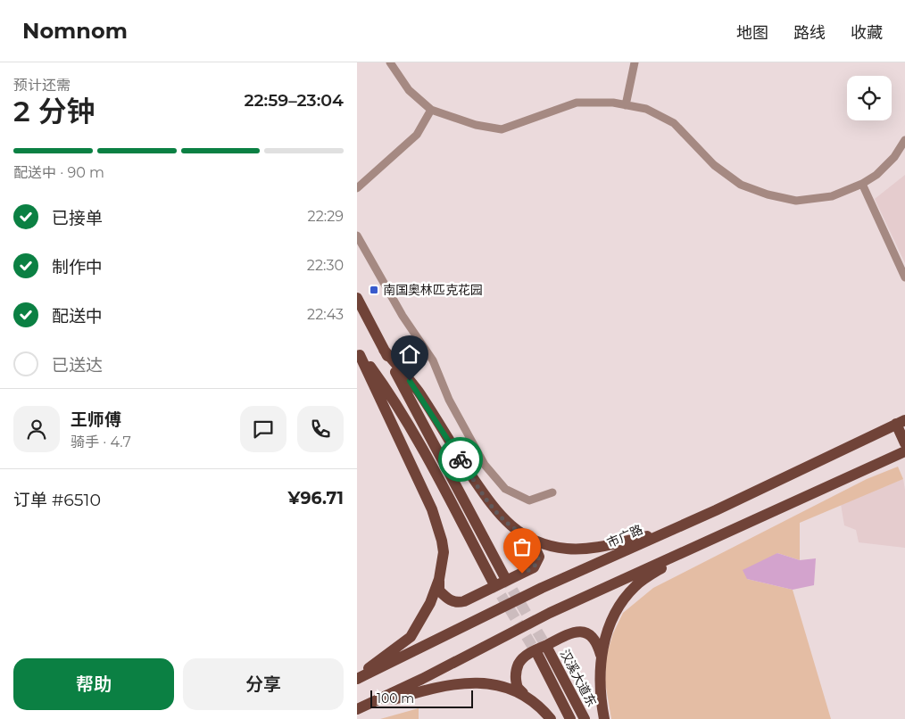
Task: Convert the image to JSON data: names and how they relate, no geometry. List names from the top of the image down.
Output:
{
  "streets": {
    "main road": ["市广路", "汉溪大道东"]
  },
  "places": {
    "transit": ["南国奥林匹克花园"]
  },
  "scale_bar": "100 m",
  "page": {
    "header": "Nomnom",
    "nav": ["地图", "路线", "收藏"],
    "heading": ["2 分钟", "预计还需", "22:59–23:04"],
    "panel": [
      "王师傅",
      "骑手 · 4.7",
      "订单 #6510",
      "¥96.71"
    ],
    "bar": "配送中 · 90 m",
    "list": [
      ["已接单", "22:29"],
      ["制作中", "22:30"],
      ["配送中", "22:43"],
      "已送达"
    ],
    "buttons": ["帮助", "分享"],
    "scale": "100 m"
  }
}
